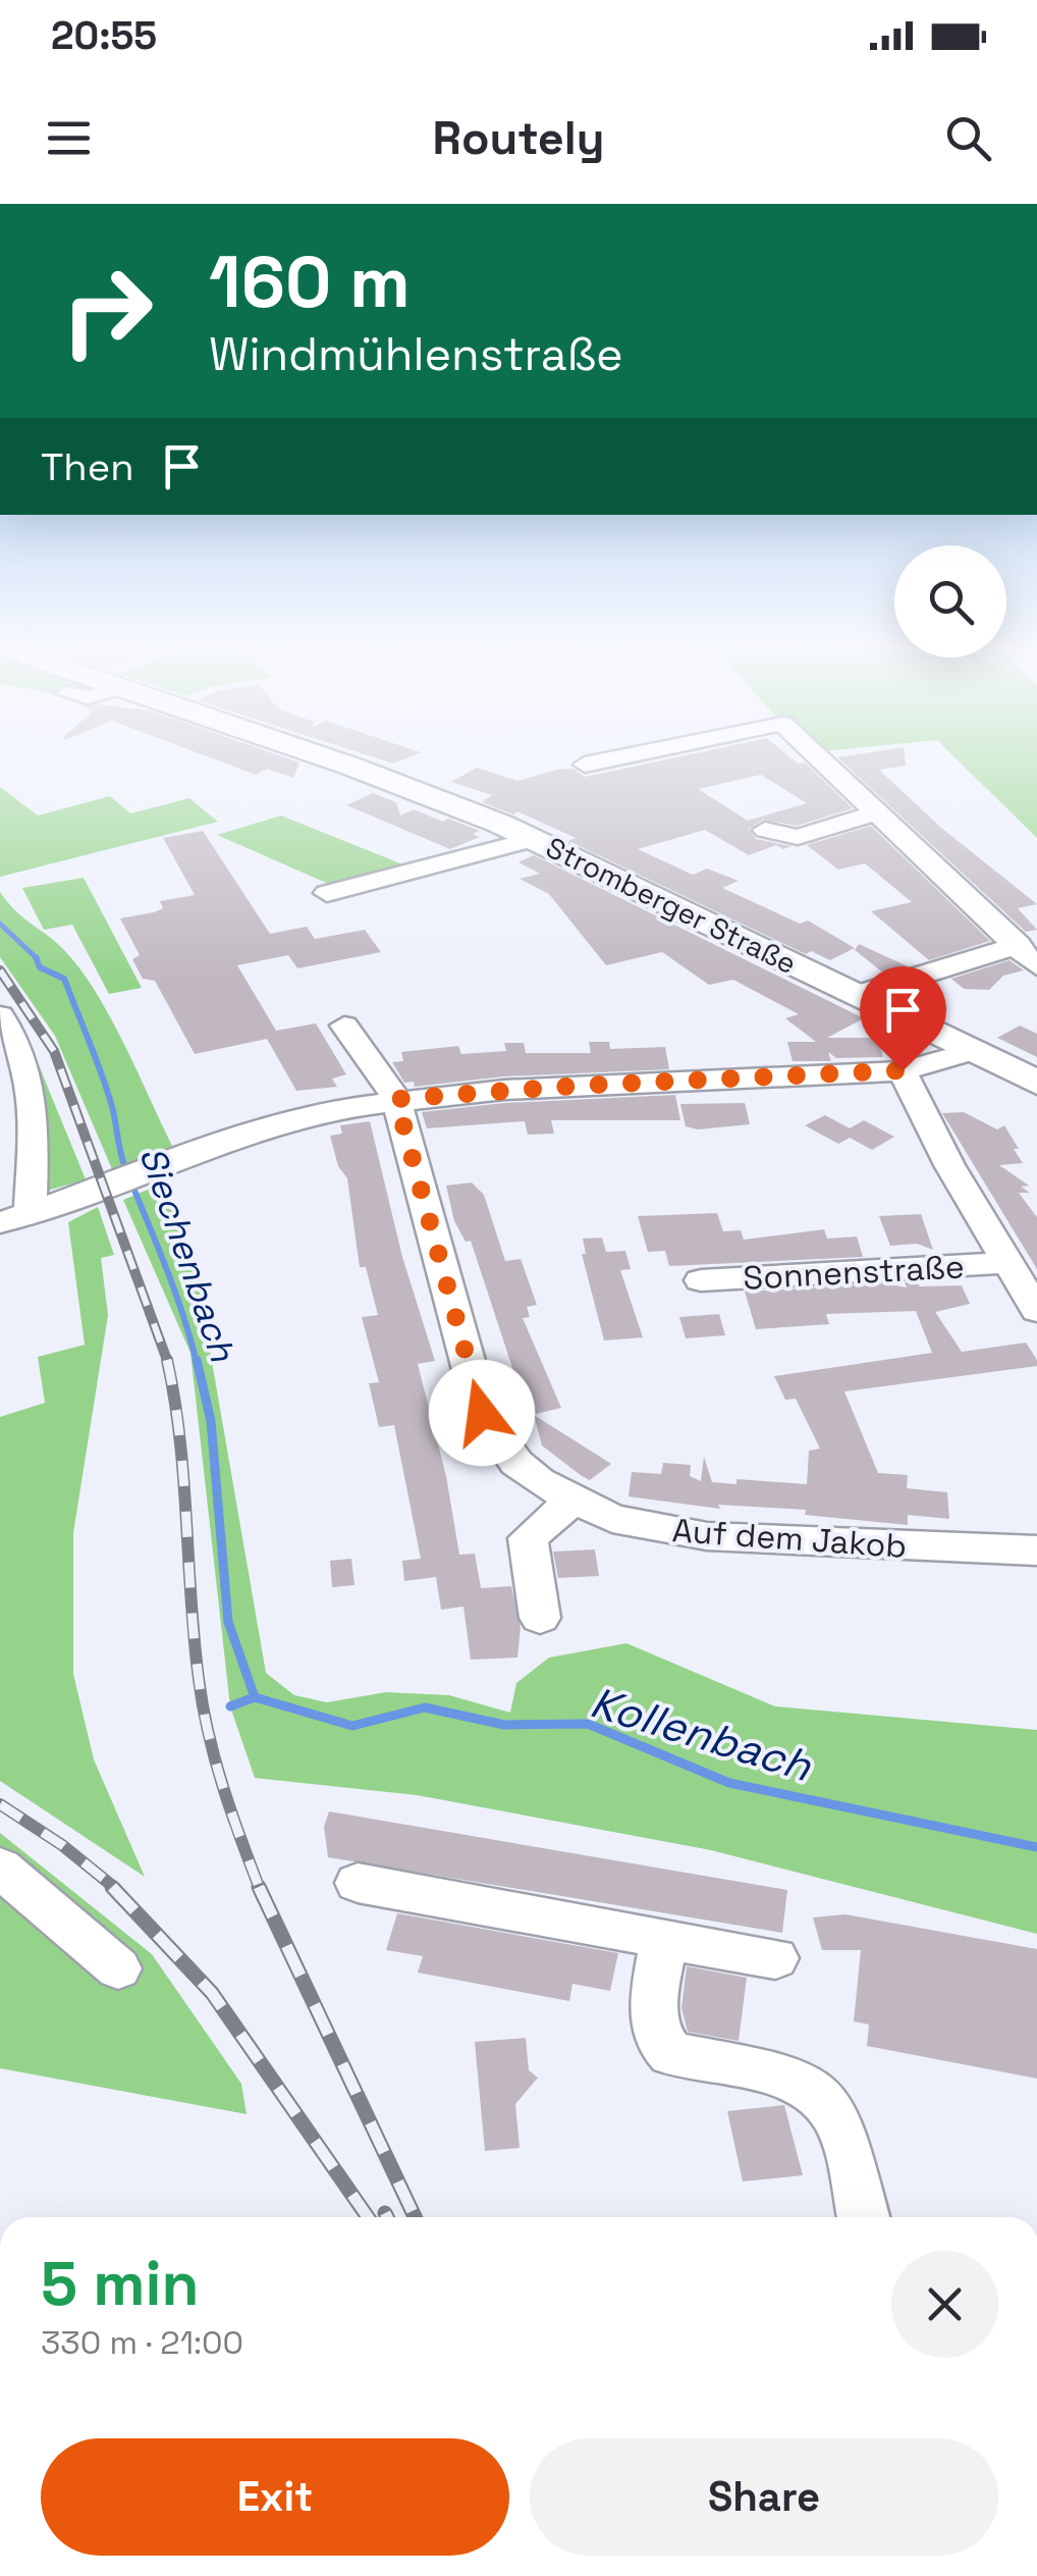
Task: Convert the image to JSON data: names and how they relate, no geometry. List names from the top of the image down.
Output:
{
  "streets": {
    "main road": ["Stromberger Straße"],
    "street": ["Sonnenstraße", "Auf dem Jakob"]
  },
  "water": ["Siechenbach", "Kollenbach"],
  "page": {
    "status": "20:55",
    "header": "Routely",
    "turn": ["160 m", "Windmühlenstraße"],
    "then": "Then",
    "heading": ["5 min", "330 m · 21:00"],
    "buttons": ["Exit", "Share"]
  }
}
